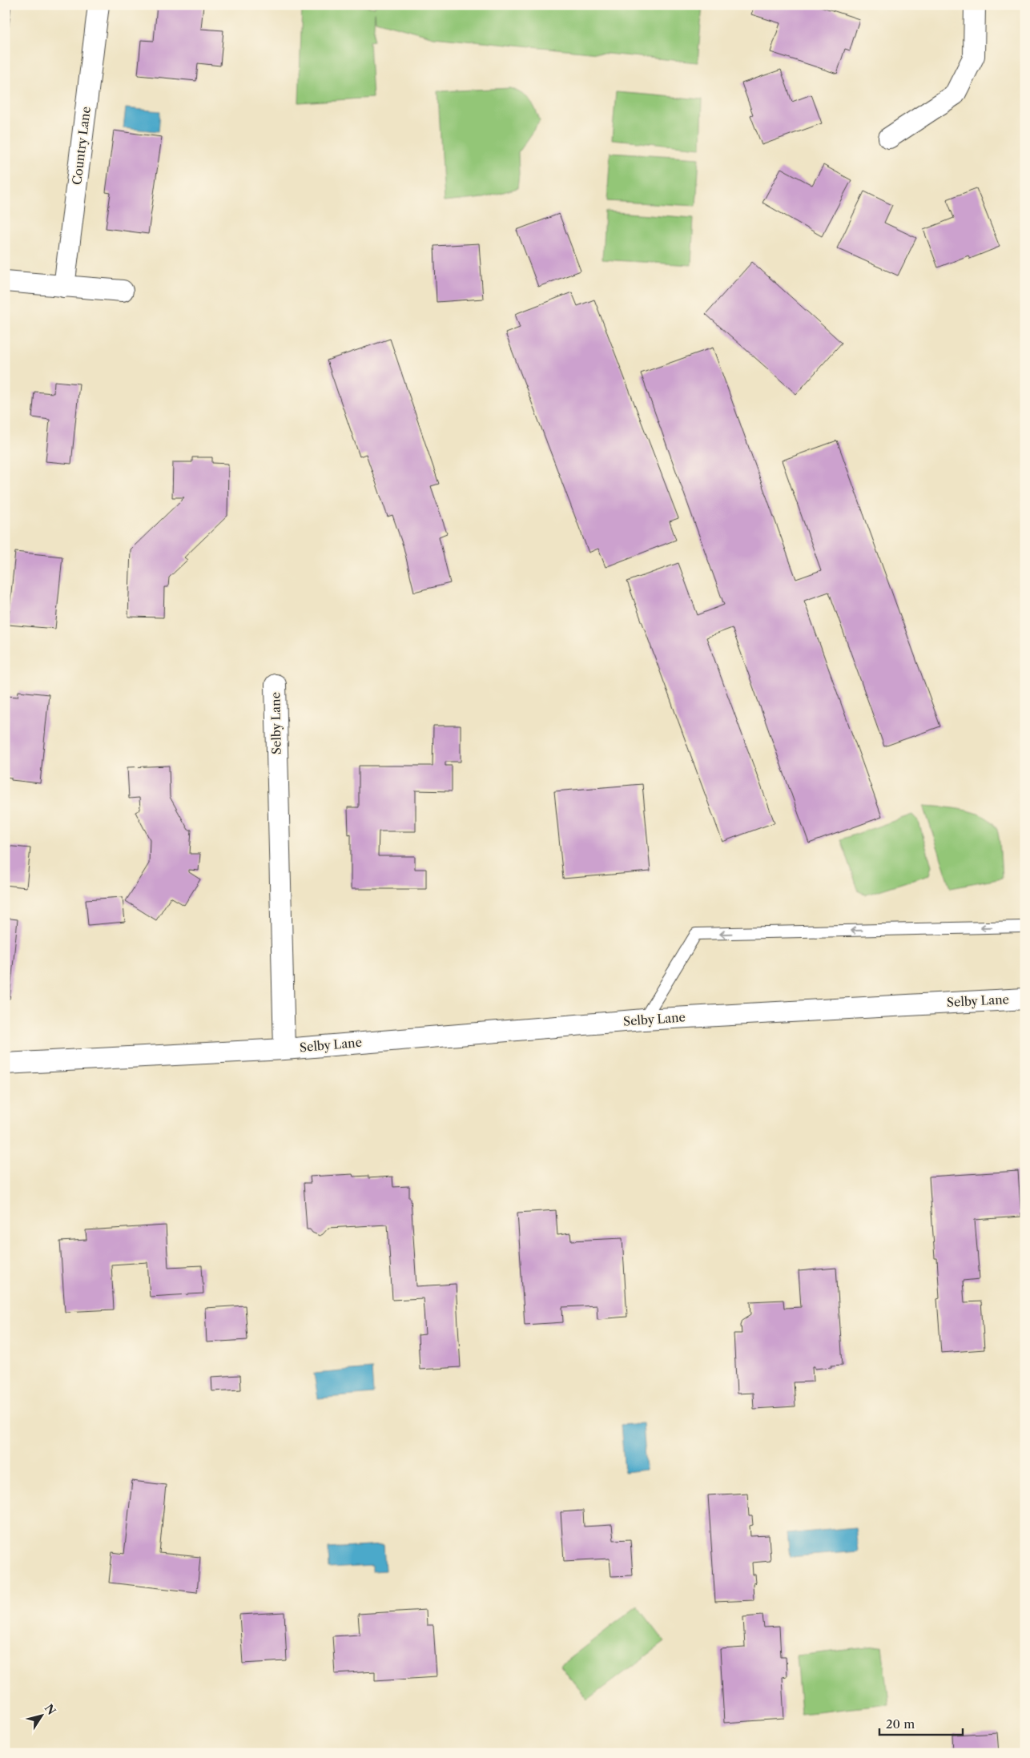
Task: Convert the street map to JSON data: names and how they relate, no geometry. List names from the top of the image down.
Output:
{
  "streets": {
    "street": ["Country Lane", "Selby Lane"]
  },
  "scale_bar": "20 m",
  "north": "top right"
}
